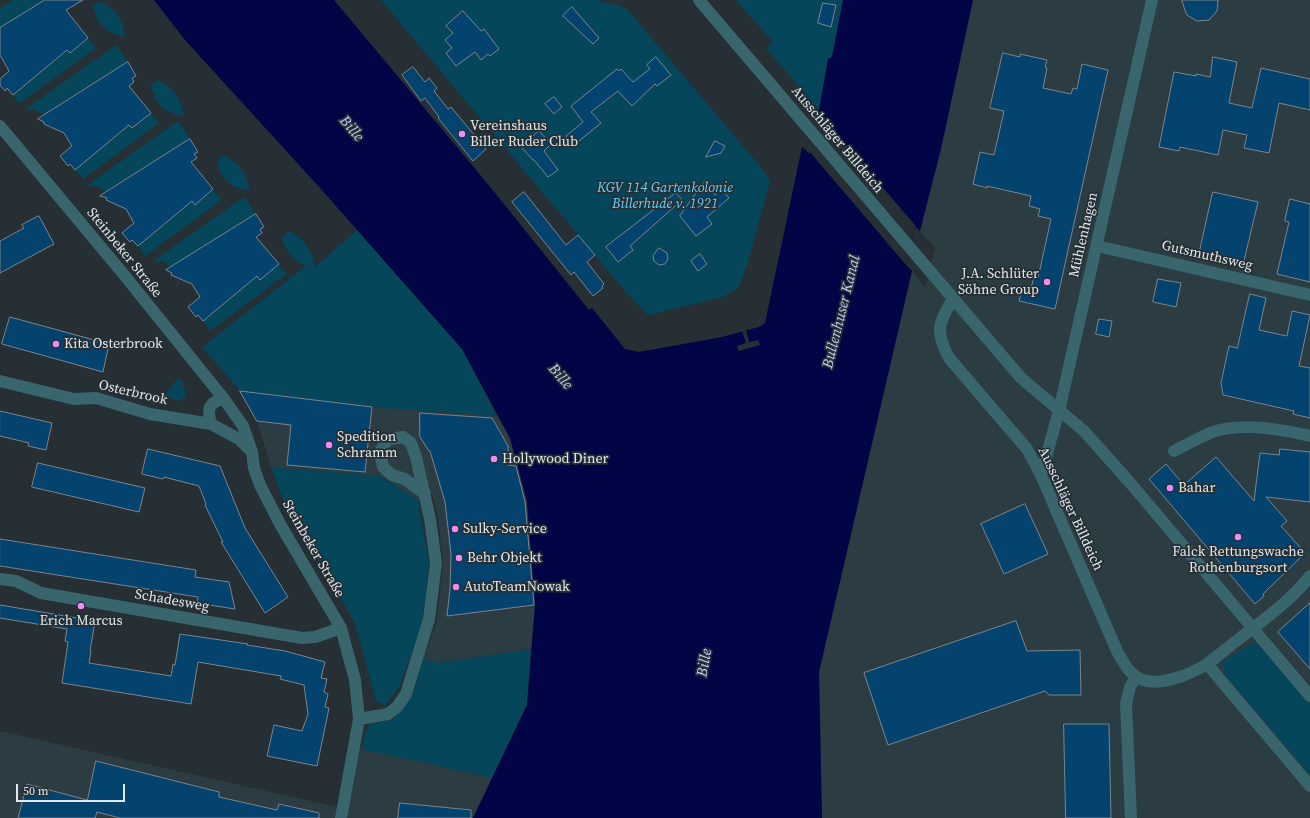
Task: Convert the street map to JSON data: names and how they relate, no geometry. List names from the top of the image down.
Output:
{
  "streets": {
    "street": [
      "Ausschläger Billdeich",
      "Mühlenhagen",
      "Steinbeker Straße",
      "Gutsmuthsweg",
      "Osterbrook",
      "Schadesweg"
    ]
  },
  "crossings": [
    ["Ausschläger Billdeich", "Mühlenhagen"],
    ["Mühlenhagen", "Gutsmuthsweg"],
    ["Steinbeker Straße", "Osterbrook"],
    ["Steinbeker Straße", "Schadesweg"]
  ],
  "water": ["Bille", "Bullenhuser Kanal"],
  "parks": ["KGV 114 Gartenkolonie Billerhude v. 1921"],
  "places": [
    "Vereinshaus Biller Ruder Club",
    "J.A. Schlüter Söhne Group",
    "Kita Osterbrook",
    "Spedition Schramm",
    "Hollywood Diner",
    "Bahar",
    "Sulky-Service",
    "Falck Rettungswache Rothenburgsort",
    "Behr Objekt",
    "AutoTeamNowak",
    "Erich Marcus"
  ],
  "scale_bar": "50 m"
}
